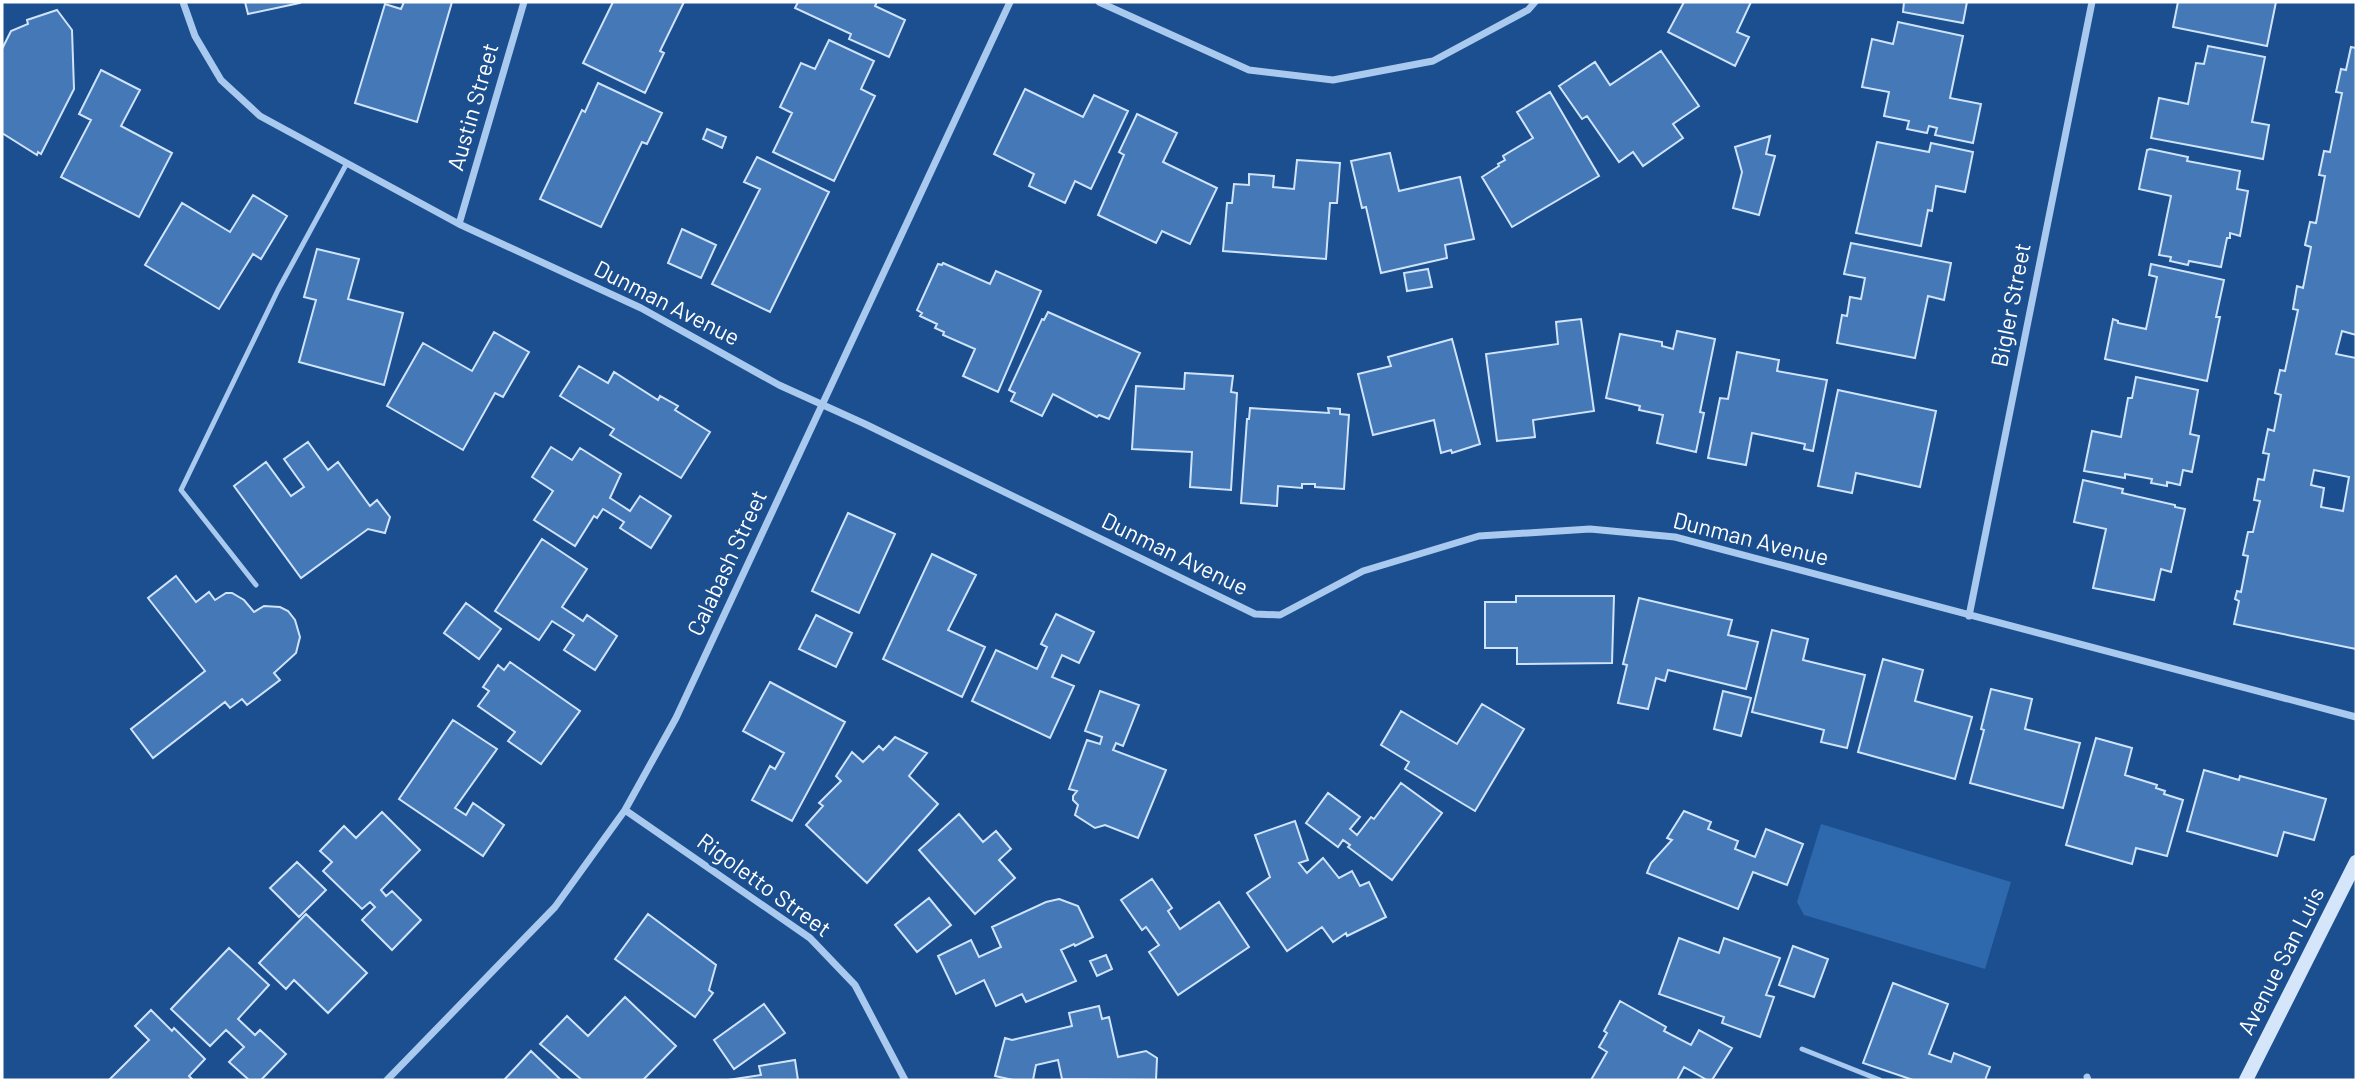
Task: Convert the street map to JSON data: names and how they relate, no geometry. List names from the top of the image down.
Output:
{
  "streets": {
    "street": [
      "Austin Street",
      "Dunman Avenue",
      "Bigler Street",
      "Calabash Street",
      "Rigoletto Street",
      "Avenue San Luis"
    ]
  },
  "crossings": [
    ["Austin Street", "Dunman Avenue"],
    ["Dunman Avenue", "Bigler Street"],
    ["Dunman Avenue", "Calabash Street"],
    ["Calabash Street", "Rigoletto Street"]
  ]
}
